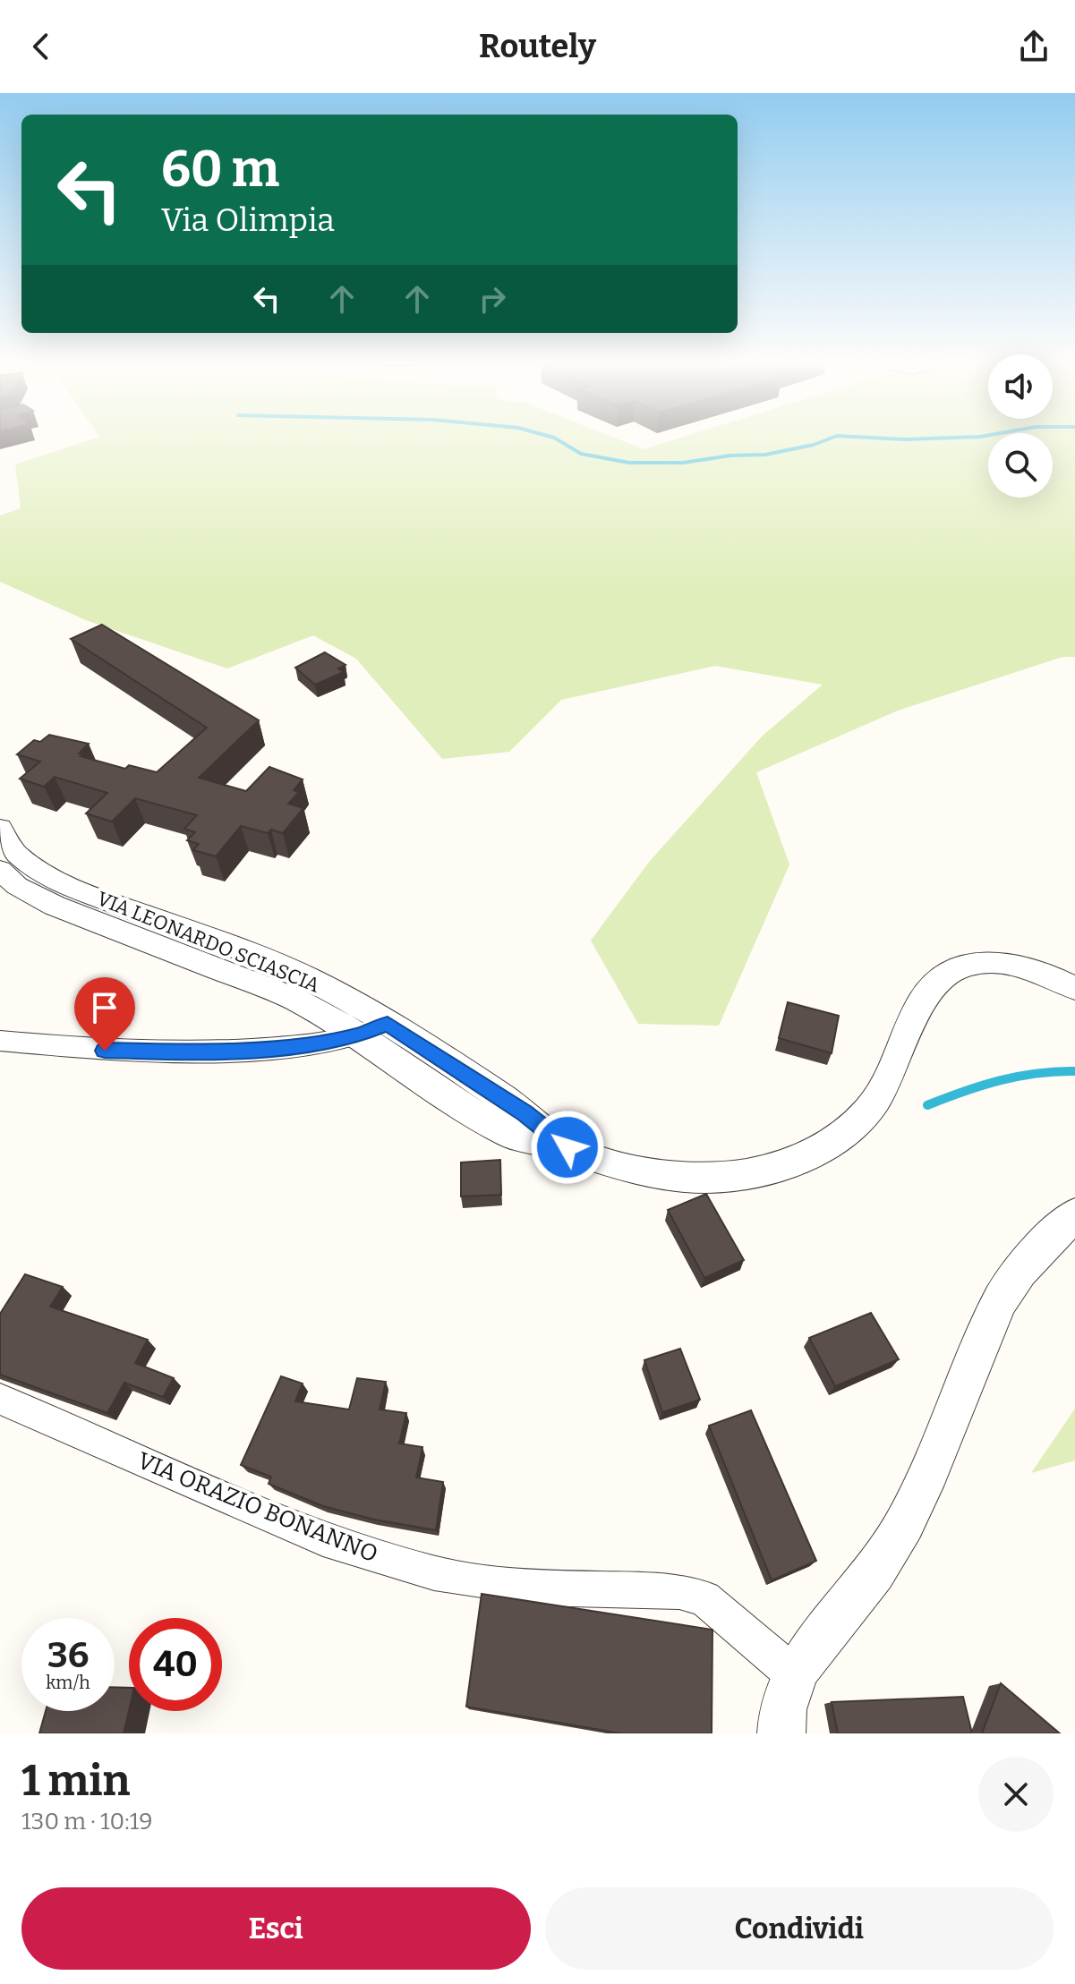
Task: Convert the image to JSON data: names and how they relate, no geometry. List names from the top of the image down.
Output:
{
  "streets": {
    "street": ["VIA LEONARDO SCIASCIA", "VIA ORAZIO BONANNO"]
  },
  "page": {
    "header": "Routely",
    "turn": ["60 m", "Via Olimpia"],
    "speed": "36 km/h",
    "limit": "40",
    "heading": ["1 min", "130 m · 10:19"],
    "buttons": ["Esci", "Condividi"]
  }
}
